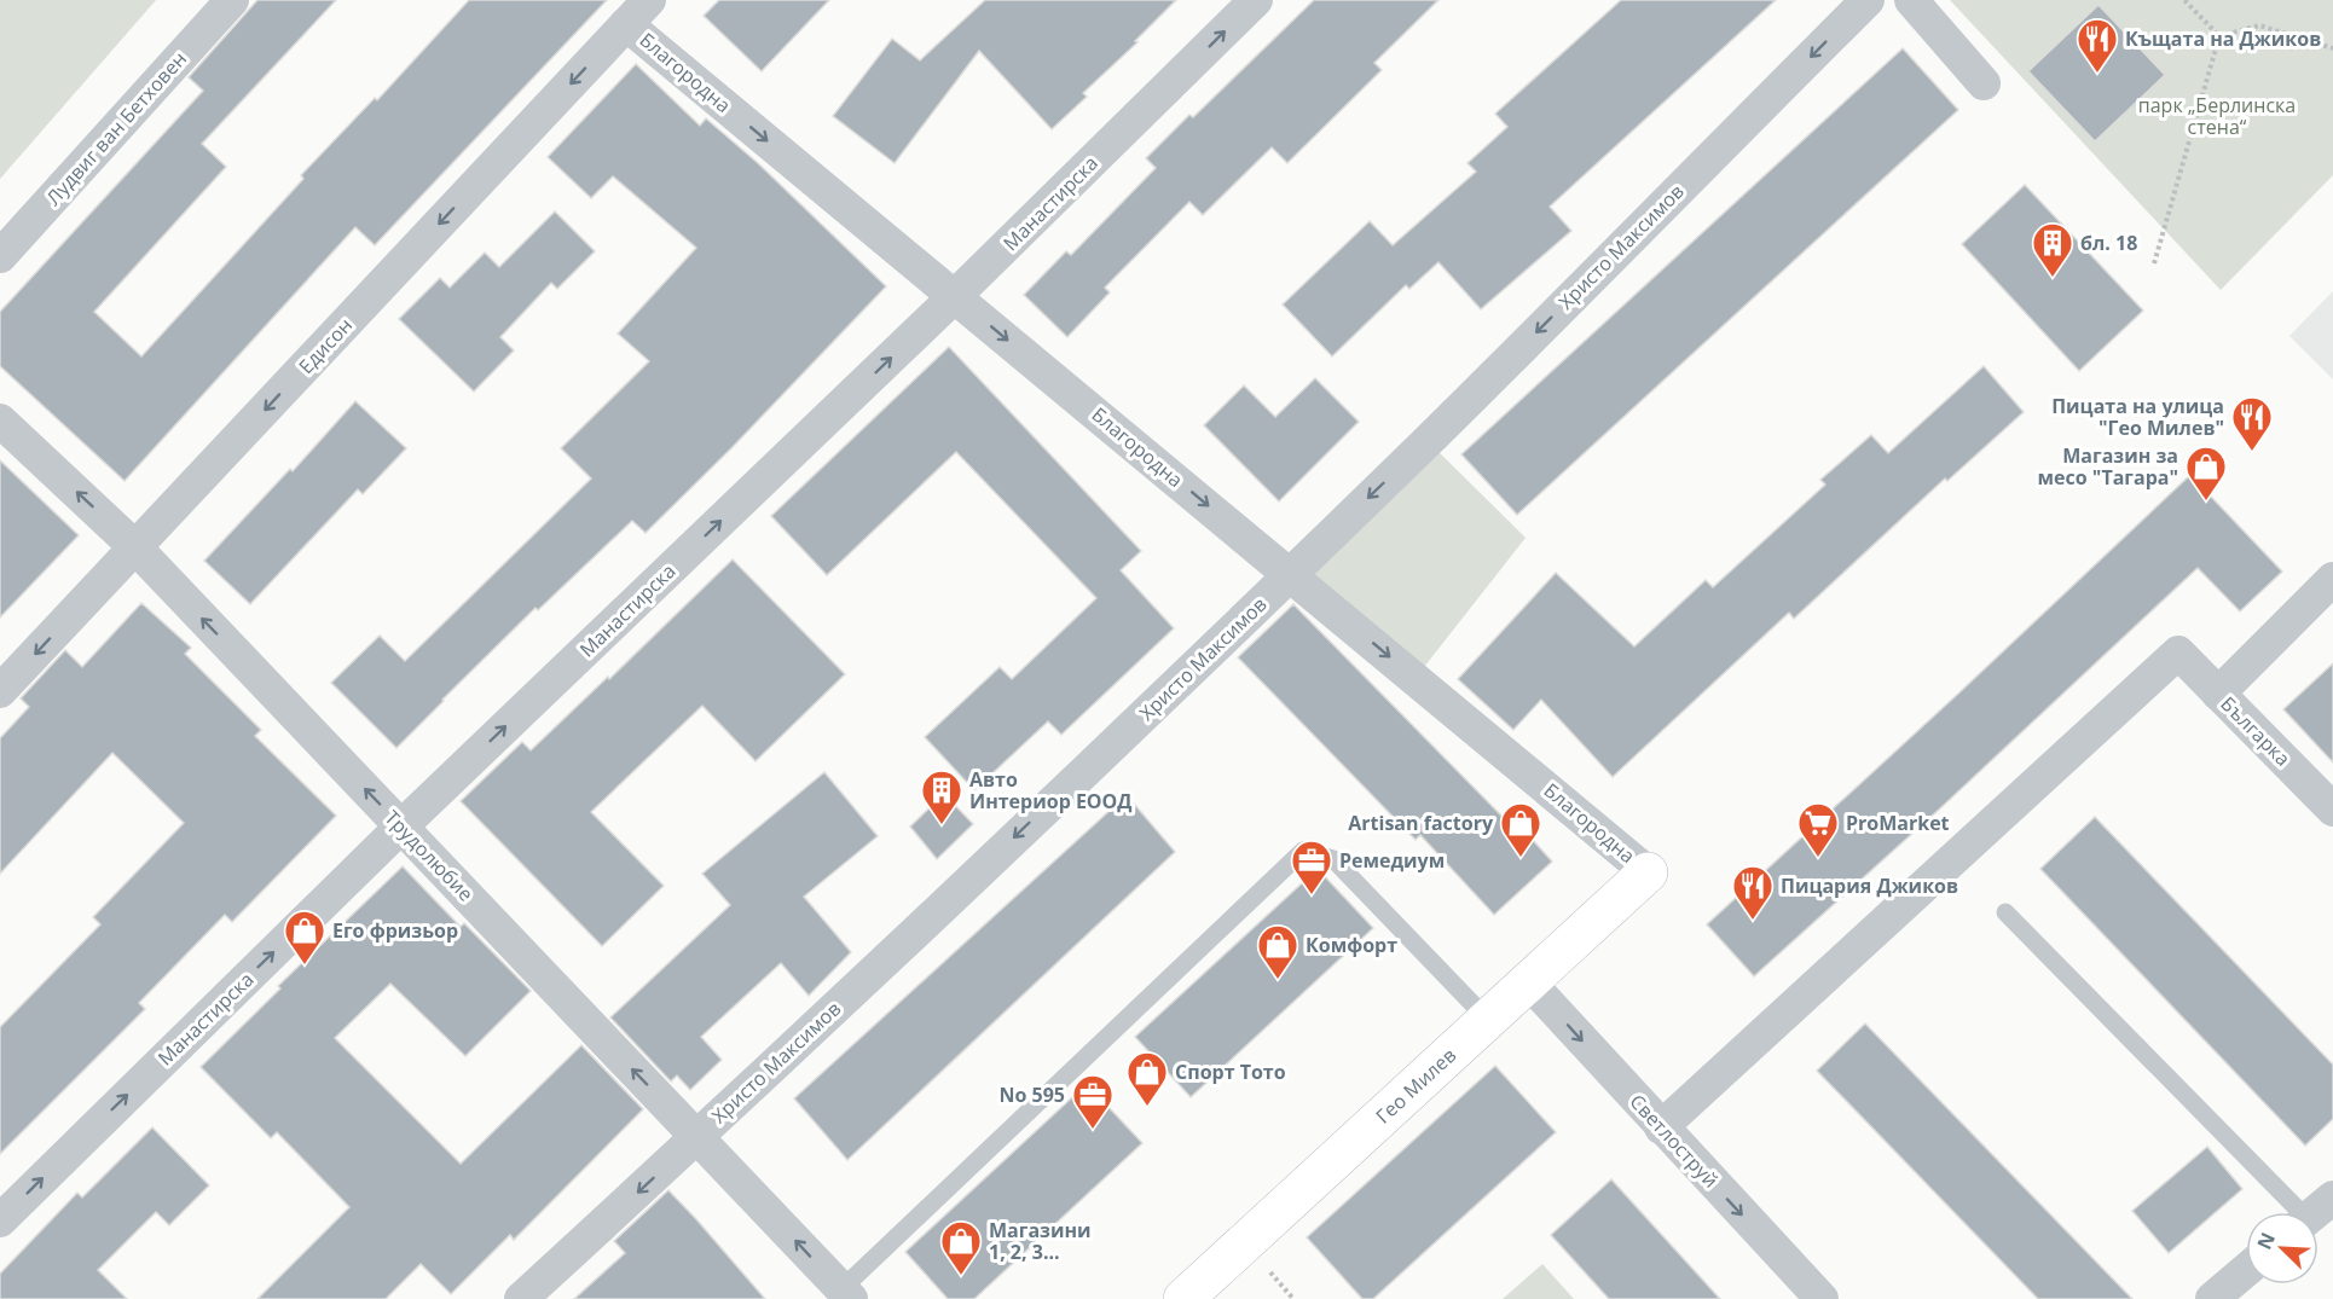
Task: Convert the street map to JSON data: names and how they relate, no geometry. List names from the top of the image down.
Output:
{
  "streets": {
    "street": [
      "Благородна",
      "Лудвиг ван Бетховен",
      "Манастирска",
      "Христо Максимов",
      "Едисон",
      "Българка",
      "Трудолюбие",
      "Гео Милев",
      "Светлоструй"
    ]
  },
  "crossings": [
    ["Благородна", "Манастирска"],
    ["Благородна", "Христо Максимов"],
    ["Благородна", "Едисон"],
    ["Благородна", "Гео Милев"],
    ["Манастирска", "Трудолюбие"],
    ["Христо Максимов", "Трудолюбие"],
    ["Едисон", "Трудолюбие"],
    ["Българка", "Светлоструй"],
    ["Гео Милев", "Светлоструй"]
  ],
  "one_way": [
    "Благородна",
    "Манастирска",
    "Христо Максимов",
    "Едисон",
    "Трудолюбие",
    "Светлоструй"
  ],
  "parks": ["парк „Берлинска стена“"],
  "places": {
    "restaurant": ["Къщата на Джиков", "Пицата на улица \"Гео Милев\"", "Пицария Джиков"],
    "building": ["бл. 18", "Авто Интериор ЕООД"],
    "shop": [
      "Магазин за месо \"Тагара\"",
      "Artisan factory",
      "Его фризьор",
      "Комфорт",
      "Спорт Тото",
      "Магазини 1, 2, 3..."
    ],
    "supermarket": ["ProMarket"],
    "office": ["Ремедиум", "No 595"]
  },
  "north": "top left"
}
